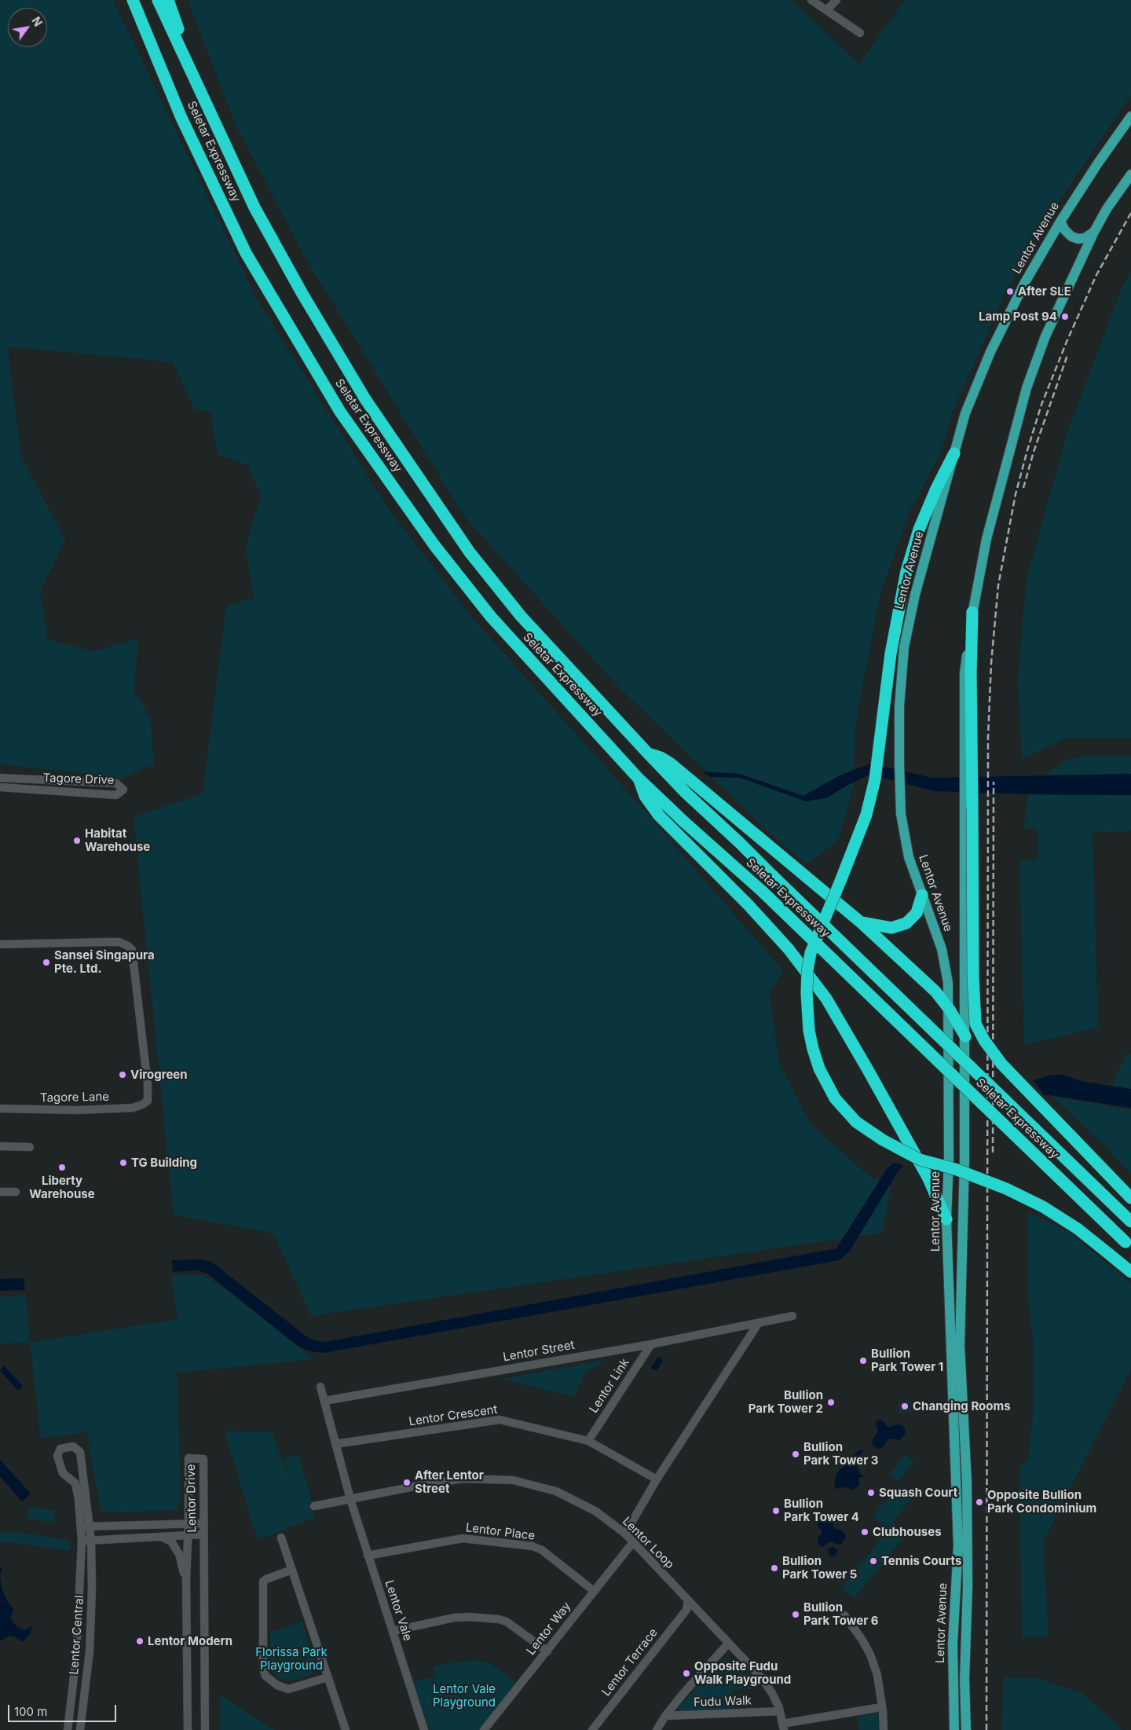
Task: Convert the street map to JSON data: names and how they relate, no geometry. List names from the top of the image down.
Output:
{
  "streets": {
    "highway": ["Seletar Expressway"],
    "main road": ["Lentor Avenue"],
    "street": [
      "Tagore Drive",
      "Tagore Lane",
      "Lentor Street",
      "Lentor Link",
      "Lentor Crescent",
      "Lentor Drive",
      "Lentor Place",
      "Lentor Loop",
      "Lentor Vale",
      "Lentor Way",
      "Lentor Central",
      "Lentor Terrace",
      "Fudu Walk"
    ]
  },
  "crossings": [
    ["Lentor Street", "Lentor Link"],
    ["Lentor Link", "Lentor Crescent"],
    ["Lentor Place", "Lentor Vale"],
    ["Lentor Place", "Lentor Way"],
    ["Lentor Loop", "Lentor Vale"],
    ["Lentor Loop", "Lentor Way"],
    ["Lentor Loop", "Lentor Terrace"],
    ["Lentor Loop", "Fudu Walk"]
  ],
  "parks": ["Florissa Park Playground", "Lentor Vale Playground"],
  "places": [
    "After SLE",
    "Lamp Post 94",
    "Habitat Warehouse",
    "Sansei Singapura Pte. Ltd.",
    "Virogreen",
    "TG Building",
    "Liberty Warehouse",
    "Bullion Park Tower 1",
    "Bullion Park Tower 2",
    "Changing Rooms",
    "Bullion Park Tower 3",
    "After Lentor Street",
    "Squash Court",
    "Opposite Bullion Park Condominium",
    "Bullion Park Tower 4",
    "Clubhouses",
    "Tennis Courts",
    "Bullion Park Tower 5",
    "Bullion Park Tower 6",
    "Lentor Modern",
    "Opposite Fudu Walk Playground"
  ],
  "scale_bar": "100 m",
  "north": "top right"
}
